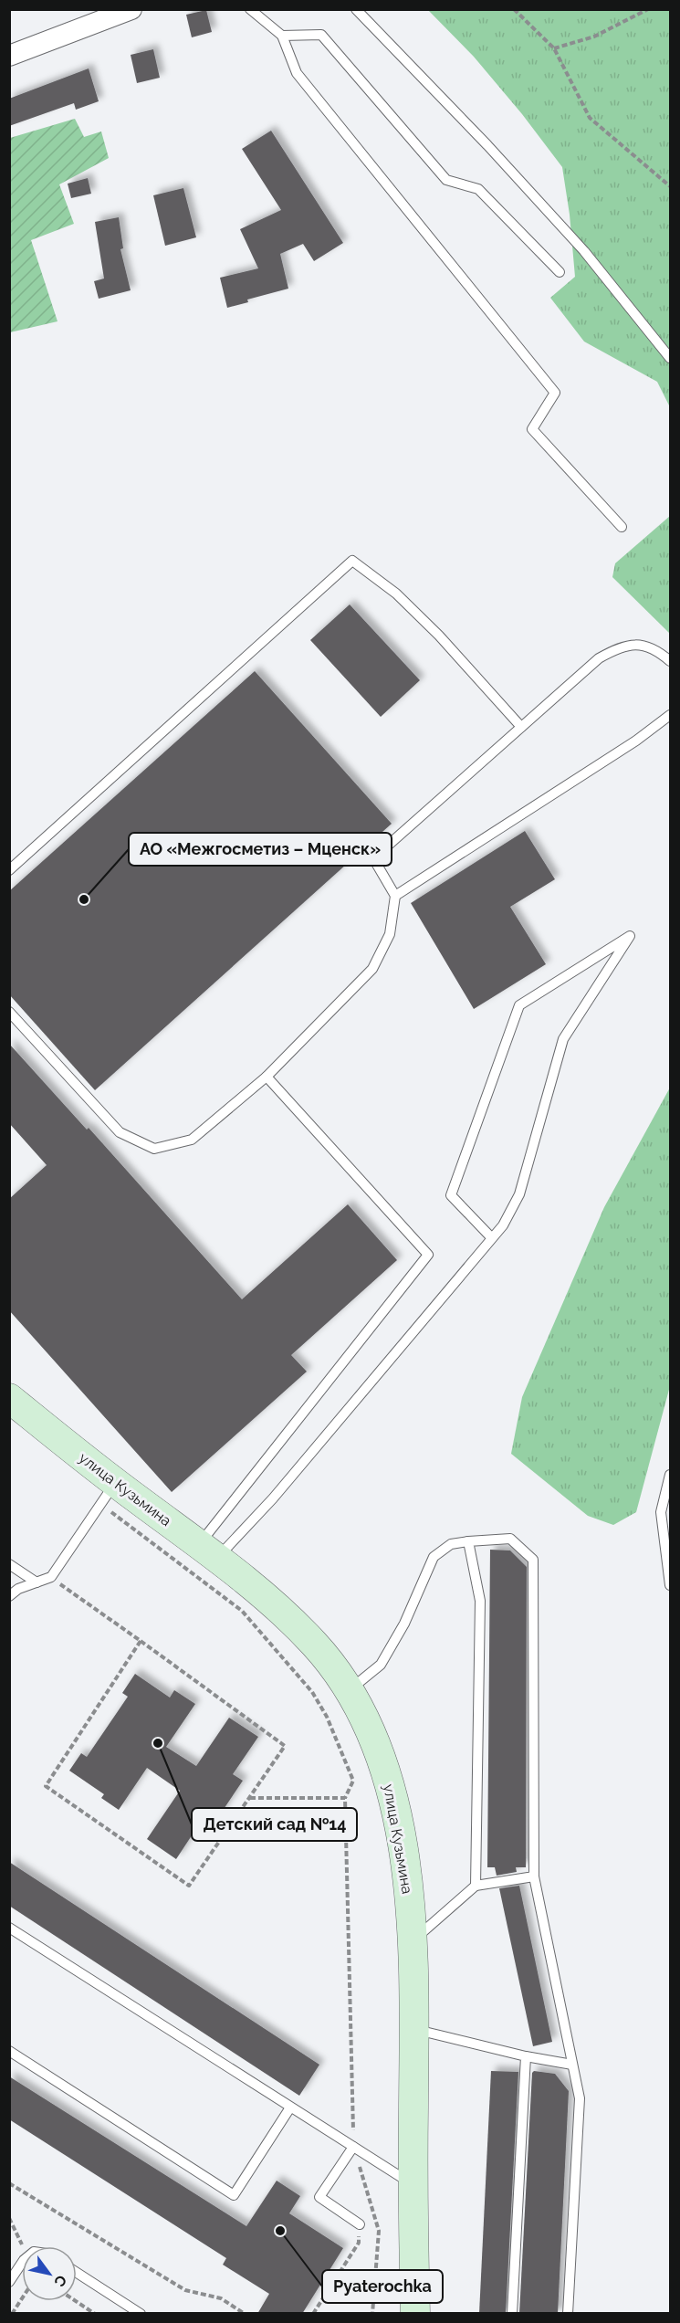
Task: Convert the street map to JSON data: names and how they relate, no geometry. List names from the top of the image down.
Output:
{
  "streets": {
    "main road": ["улица Кузьмина"]
  },
  "places": ["АО «Межгосметиз – Мценск»", "Детский сад №14", "Pyaterochka"],
  "north": "bottom right"
}
